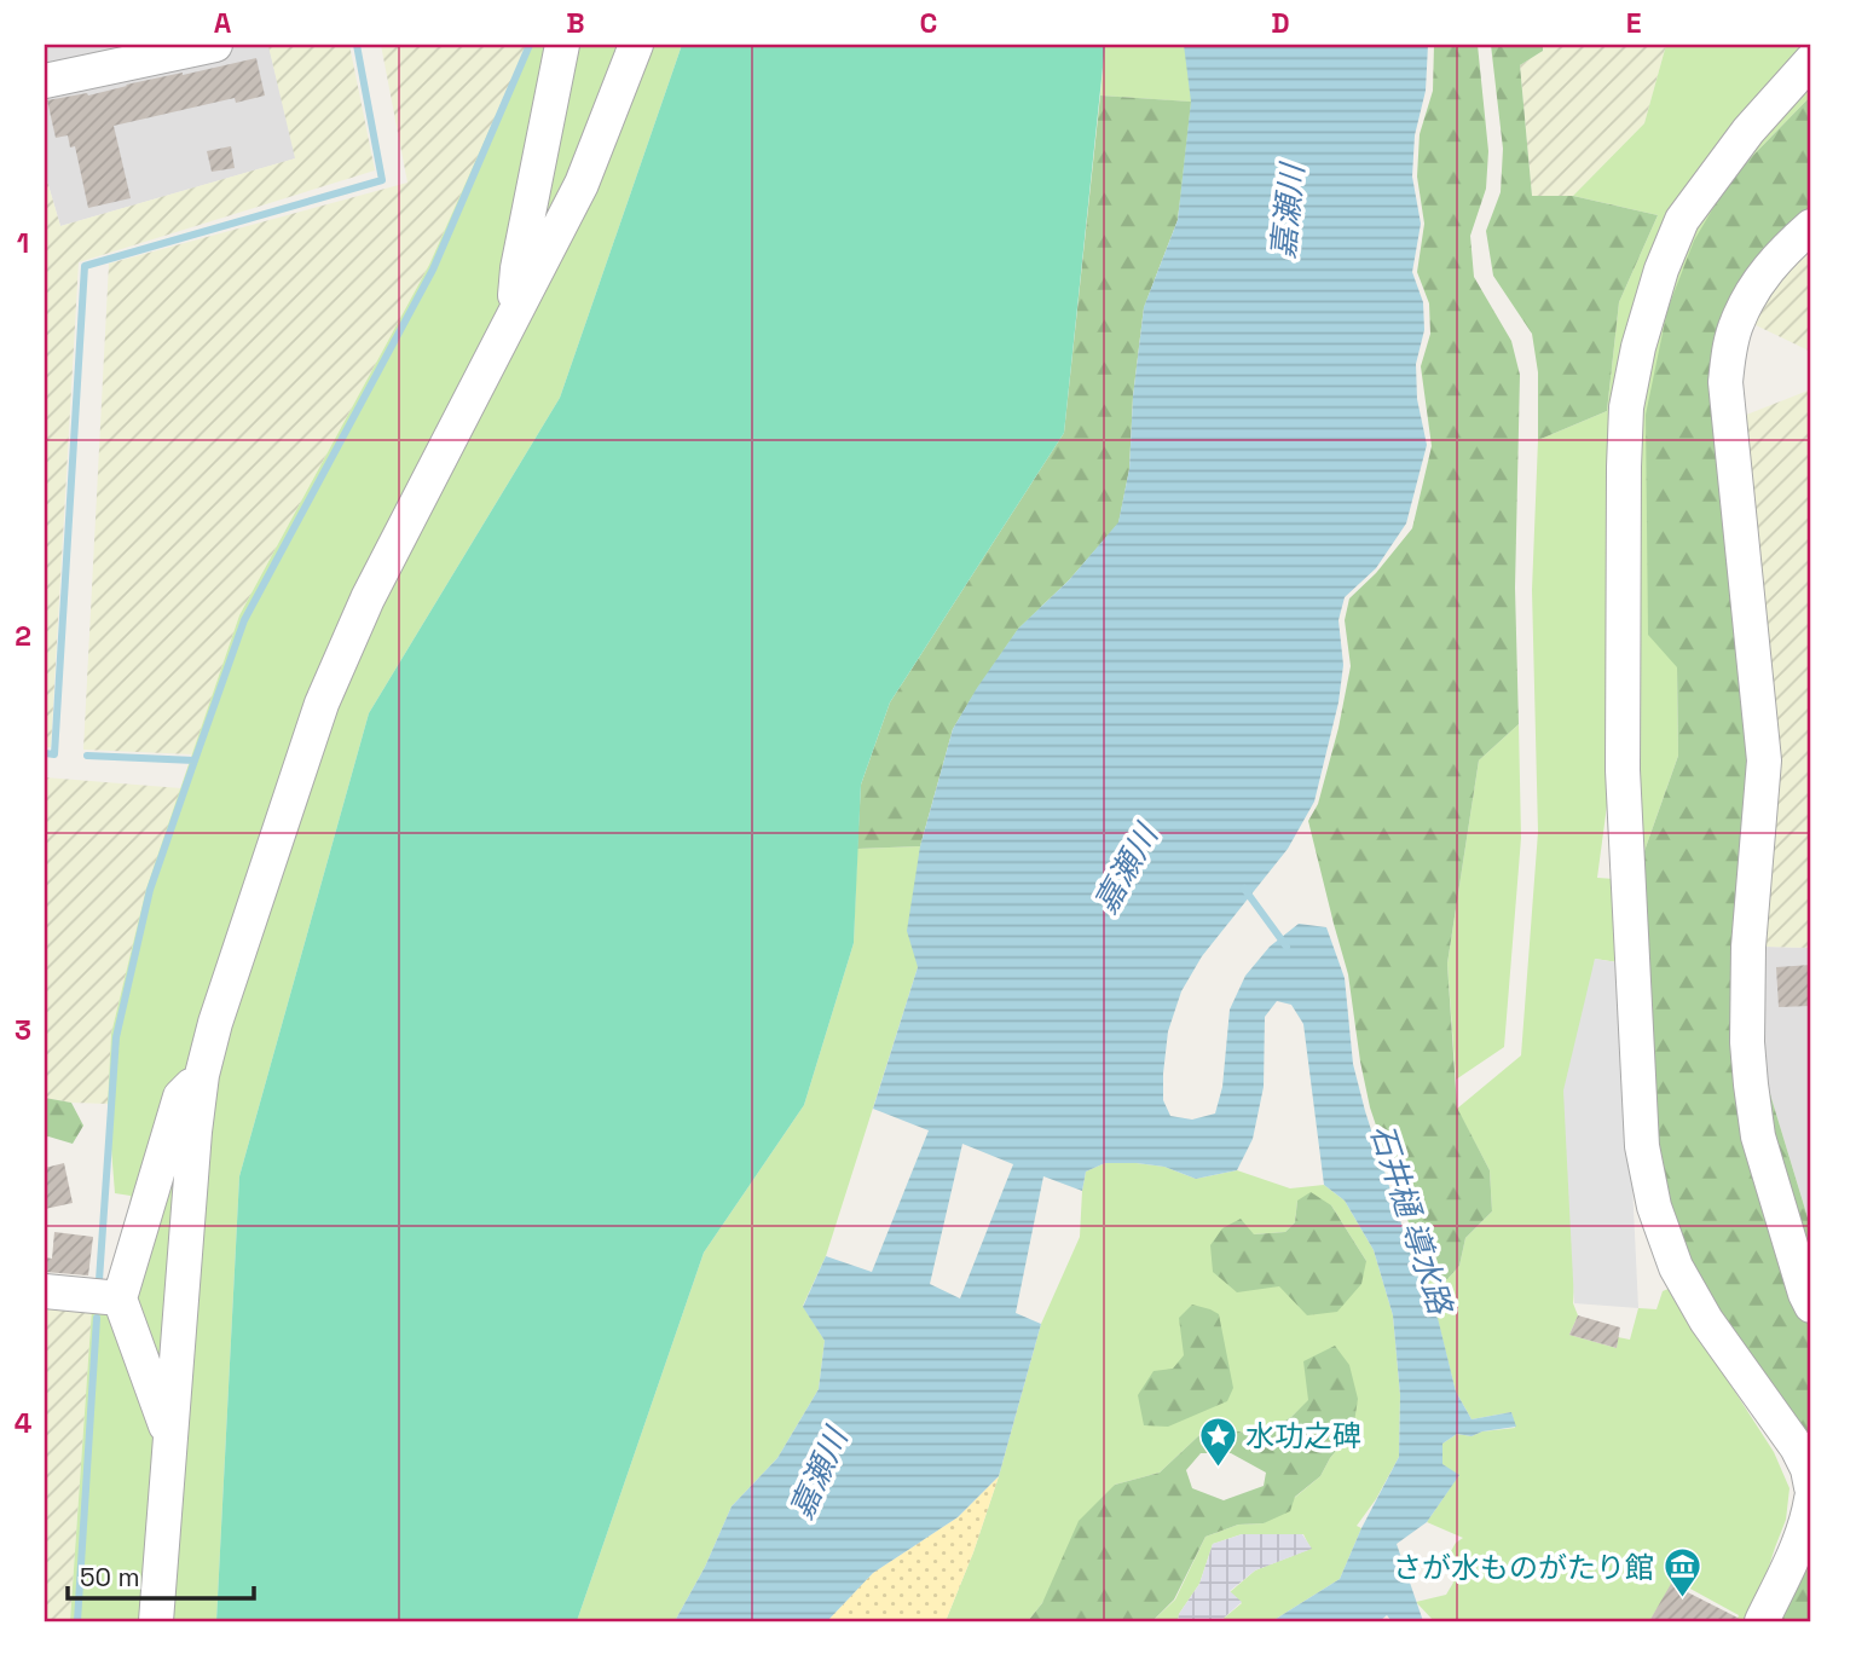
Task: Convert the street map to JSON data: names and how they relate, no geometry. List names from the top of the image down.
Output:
{
  "water": ["嘉瀬川", "石井樋 導水路"],
  "places": {
    "place": ["水功之碑"],
    "museum": ["さが水ものがたり館"]
  },
  "scale_bar": "50 m",
  "grid": {
    "columns": [
      "A",
      "B",
      "C",
      "D",
      "E"
    ],
    "rows": [
      "1",
      "2",
      "3",
      "4"
    ]
  }
}
